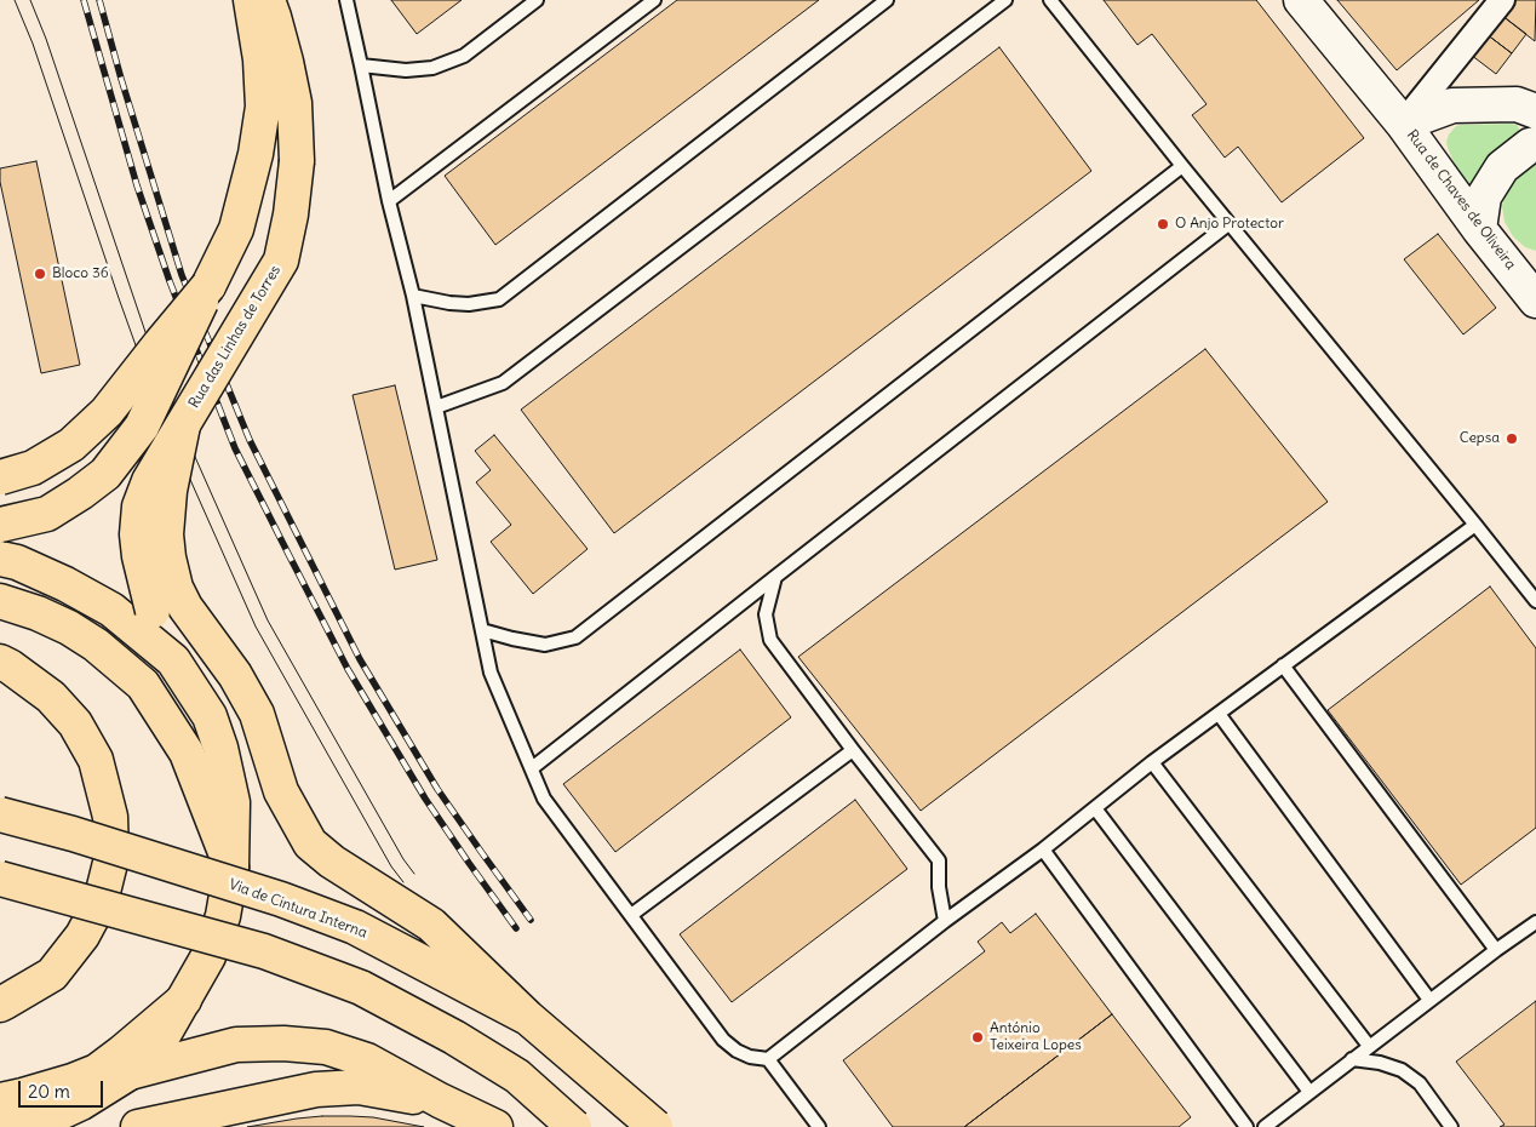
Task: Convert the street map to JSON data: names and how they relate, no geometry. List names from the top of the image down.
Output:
{
  "streets": {
    "main road": ["Rua das Linhas de Torres", "Via de Cintura Interna"],
    "street": ["Rua de Chaves de Oliveira"]
  },
  "places": [
    "O Anjo Protector",
    "Bloco 36",
    "Cepsa",
    "António Teixeira Lopes"
  ],
  "scale_bar": "20 m"
}
